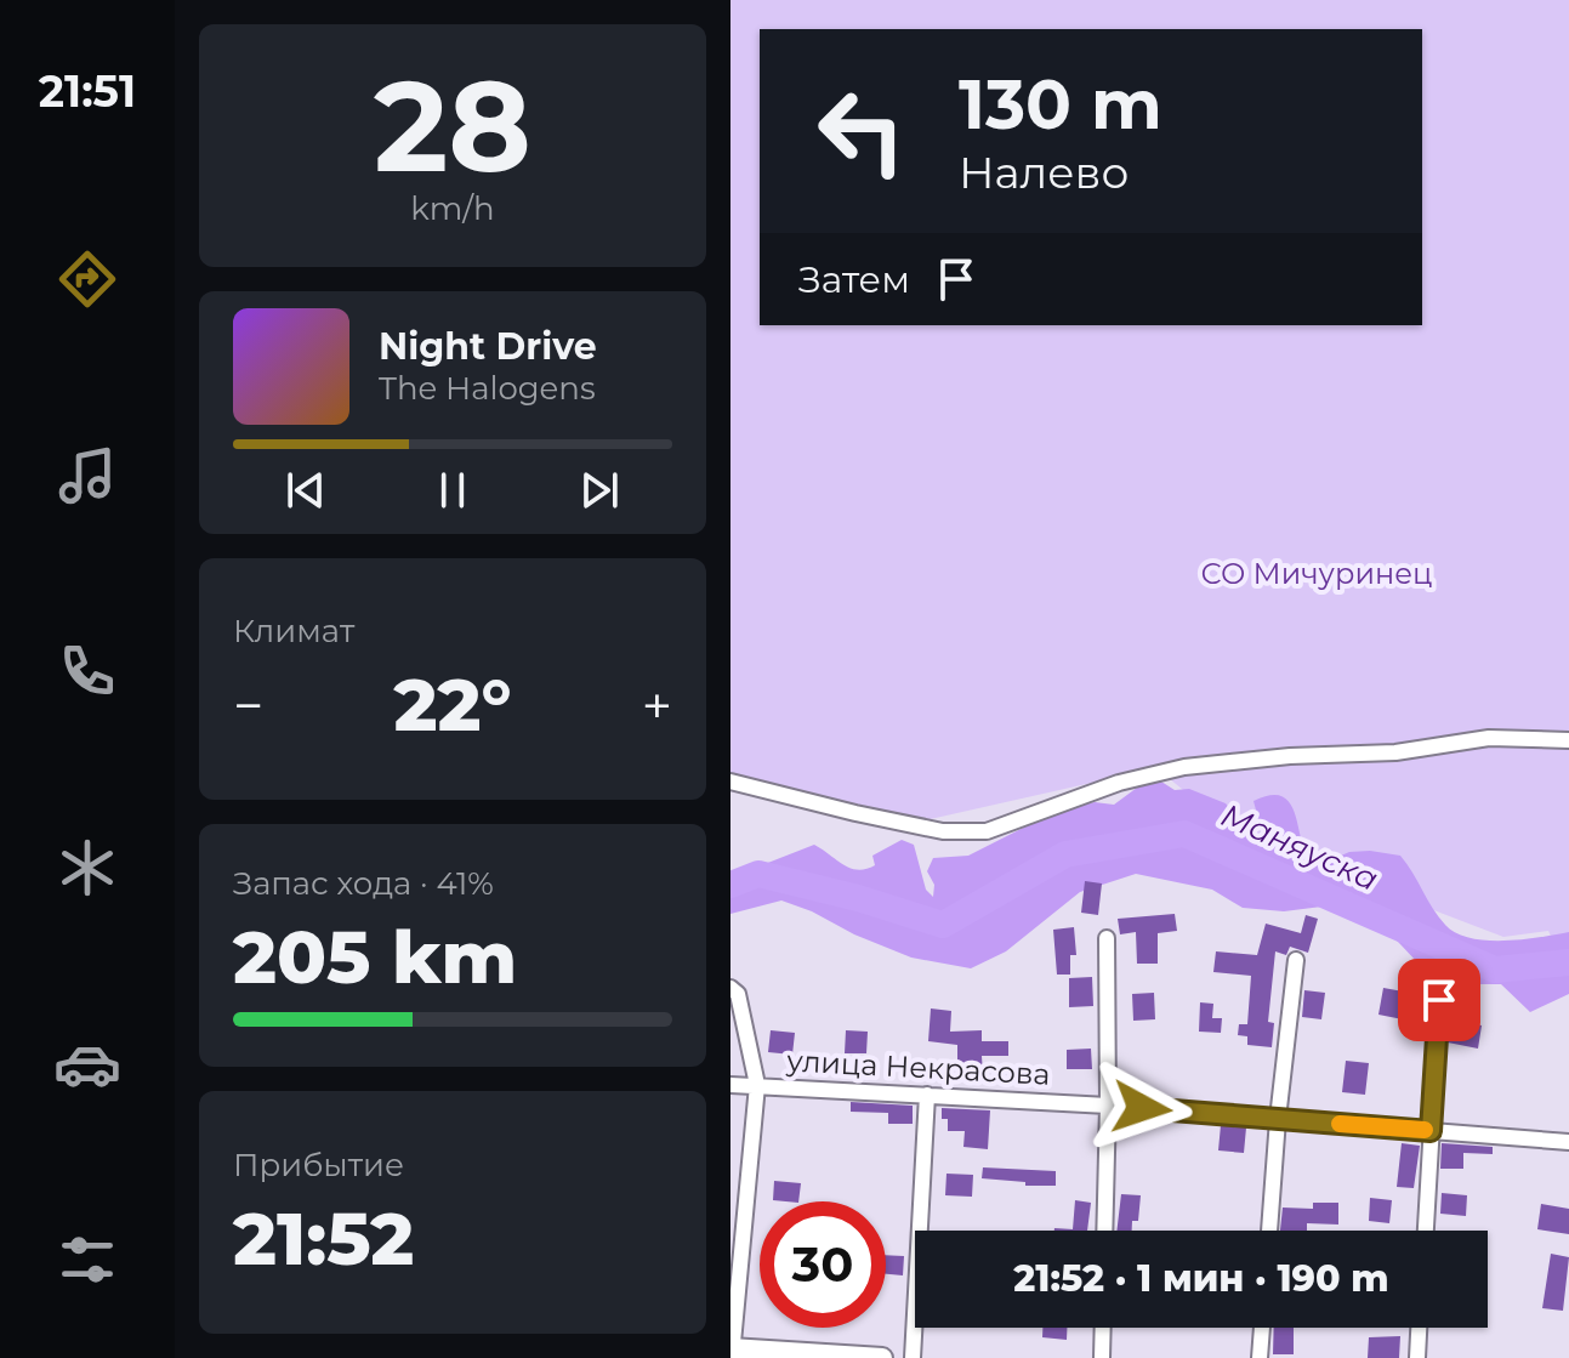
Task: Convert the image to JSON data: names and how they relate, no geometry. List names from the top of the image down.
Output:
{
  "streets": {
    "street": ["улица Некрасова"]
  },
  "water": ["Маняуска"],
  "parks": ["СО Мичуринец"],
  "page": {
    "tabs": "21:51",
    "tile": [
      ["28", "km/h"],
      "Климат",
      ["Запас хода · 41%", "205 km"],
      ["Прибытие", "21:52"]
    ],
    "turn": ["130 m", "Налево"],
    "then": "Затем",
    "song": ["Night Drive", "The Halogens"],
    "heat": ["−", "22°", "+"],
    "limit": "30",
    "trip": "21:52 · 1 мин · 190 m"
  }
}
